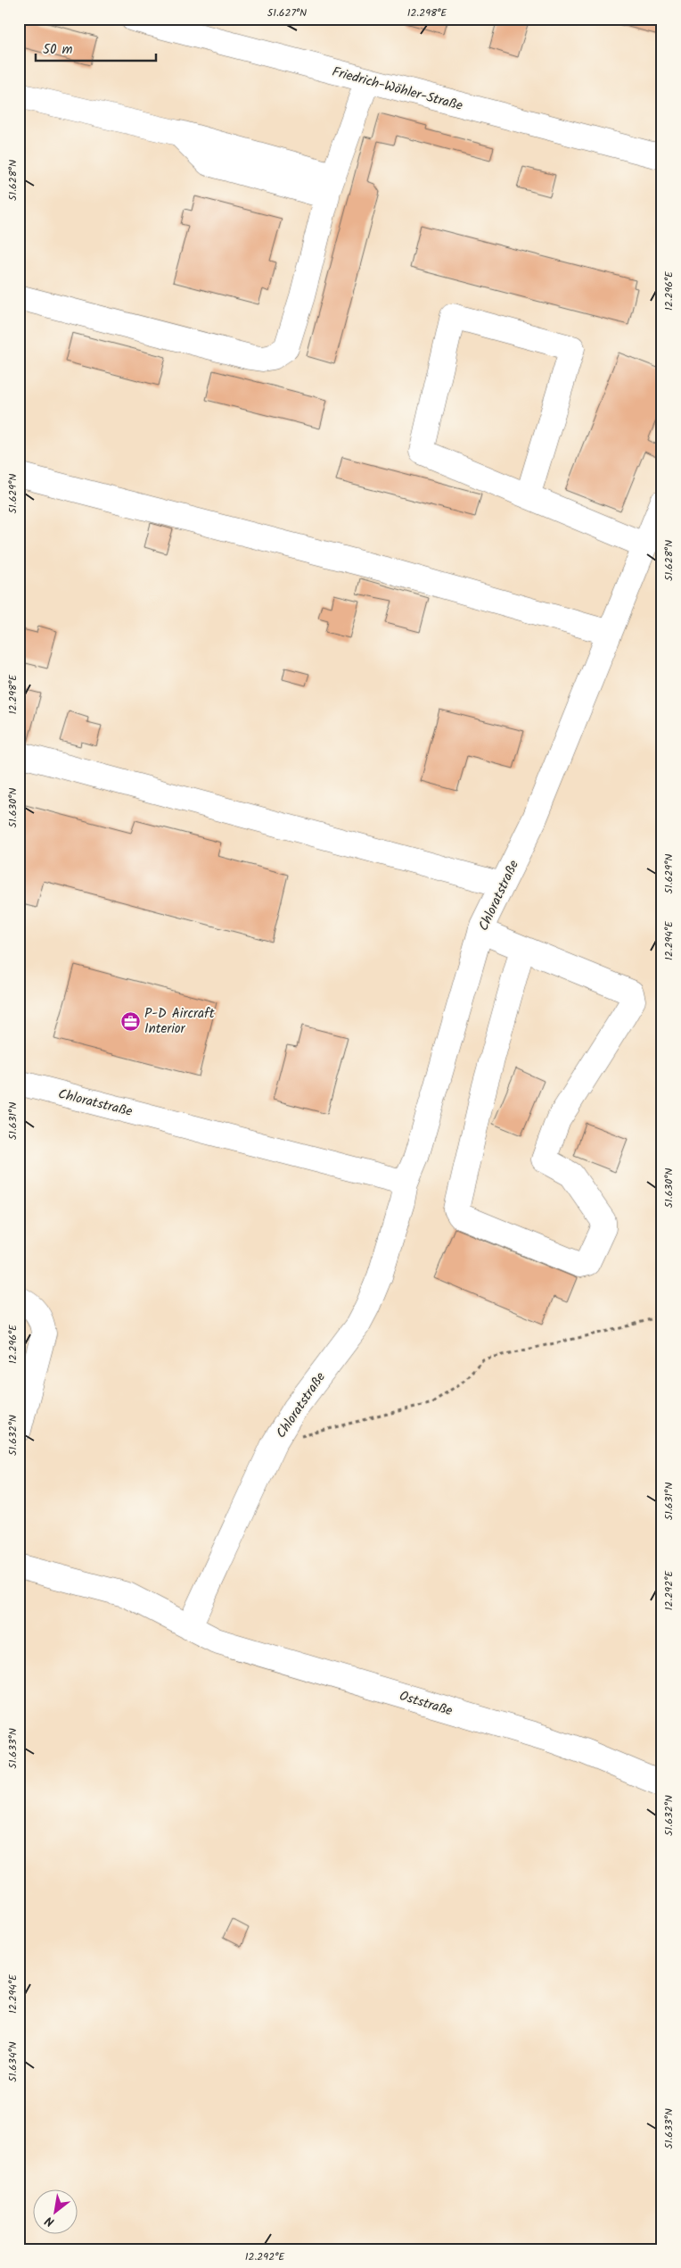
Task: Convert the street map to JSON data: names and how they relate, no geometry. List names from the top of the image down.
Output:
{
  "streets": {
    "street": ["Friedrich-Wöhler-Straße", "Chloratstraße", "Oststraße"]
  },
  "crossings": [
    ["Chloratstraße", "Oststraße"]
  ],
  "places": {
    "office": ["P-D Aircraft Interior"]
  },
  "scale_bar": "50 m",
  "north": "bottom left",
  "coordinates": [
    "51.627°N",
    "12.298°E",
    "51.628°N",
    "12.296°E",
    "51.629°N",
    "51.630°N",
    "12.294°E",
    "51.631°N",
    "51.632°N",
    "12.292°E",
    "51.633°N",
    "51.634°N"
  ]
}
